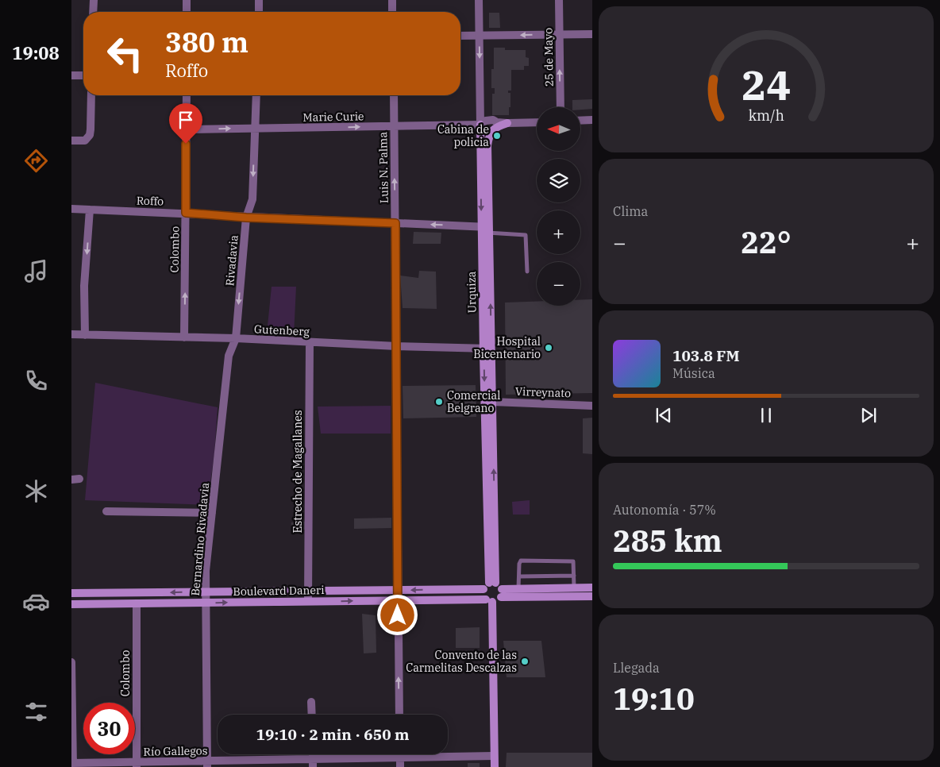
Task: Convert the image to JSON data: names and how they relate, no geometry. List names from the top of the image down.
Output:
{
  "streets": {
    "main road": ["Urquiza", "Boulevard Daneri"],
    "street": [
      "25 de Mayo",
      "Marie Curie",
      "Luis N. Palma",
      "Roffo",
      "Colombo",
      "Rivadavia",
      "Gutenberg",
      "Virreynato",
      "Estrecho de Magallanes",
      "Bernardino Rivadavia",
      "Río Gallegos"
    ]
  },
  "crossings": [
    ["Marie Curie", "Luis N. Palma"],
    ["Marie Curie", "Colombo"],
    ["Marie Curie", "Rivadavia"],
    ["Marie Curie", "Urquiza"],
    ["Luis N. Palma", "Roffo"],
    ["Luis N. Palma", "Gutenberg"],
    ["Luis N. Palma", "Boulevard Daneri"],
    ["Roffo", "Colombo"],
    ["Roffo", "Rivadavia"],
    ["Roffo", "Urquiza"],
    ["Colombo", "Gutenberg"],
    ["Colombo", "Boulevard Daneri"],
    ["Colombo", "Río Gallegos"],
    ["Rivadavia", "Gutenberg"],
    ["Rivadavia", "Bernardino Rivadavia"],
    ["Urquiza", "Gutenberg"],
    ["Urquiza", "Virreynato"],
    ["Urquiza", "Boulevard Daneri"],
    ["Gutenberg", "Estrecho de Magallanes"],
    ["Gutenberg", "Bernardino Rivadavia"],
    ["Estrecho de Magallanes", "Boulevard Daneri"],
    ["Bernardino Rivadavia", "Boulevard Daneri"],
    ["Bernardino Rivadavia", "Río Gallegos"]
  ],
  "one_way": ["25 de Mayo", "Marie Curie", "Rivadavia"],
  "places": [
    "Cabina de policia",
    "Hospital Bicentenario",
    "Comercial Belgrano",
    "Convento de las Carmelitas Descalzas"
  ],
  "north": "left",
  "page": {
    "tabs": "19:08",
    "turn": ["380 m", "Roffo"],
    "map_buttons": ["+", "−"],
    "tile": [
      "Clima",
      ["Autonomía · 57%", "285 km"],
      ["Llegada", "19:10"]
    ],
    "heat": ["−", "22°", "+"],
    "song": ["103.8 FM", "Música"],
    "limit": "30",
    "trip": "19:10 · 2 min · 650 m",
    "gauge": ["24", "km/h"]
  }
}
